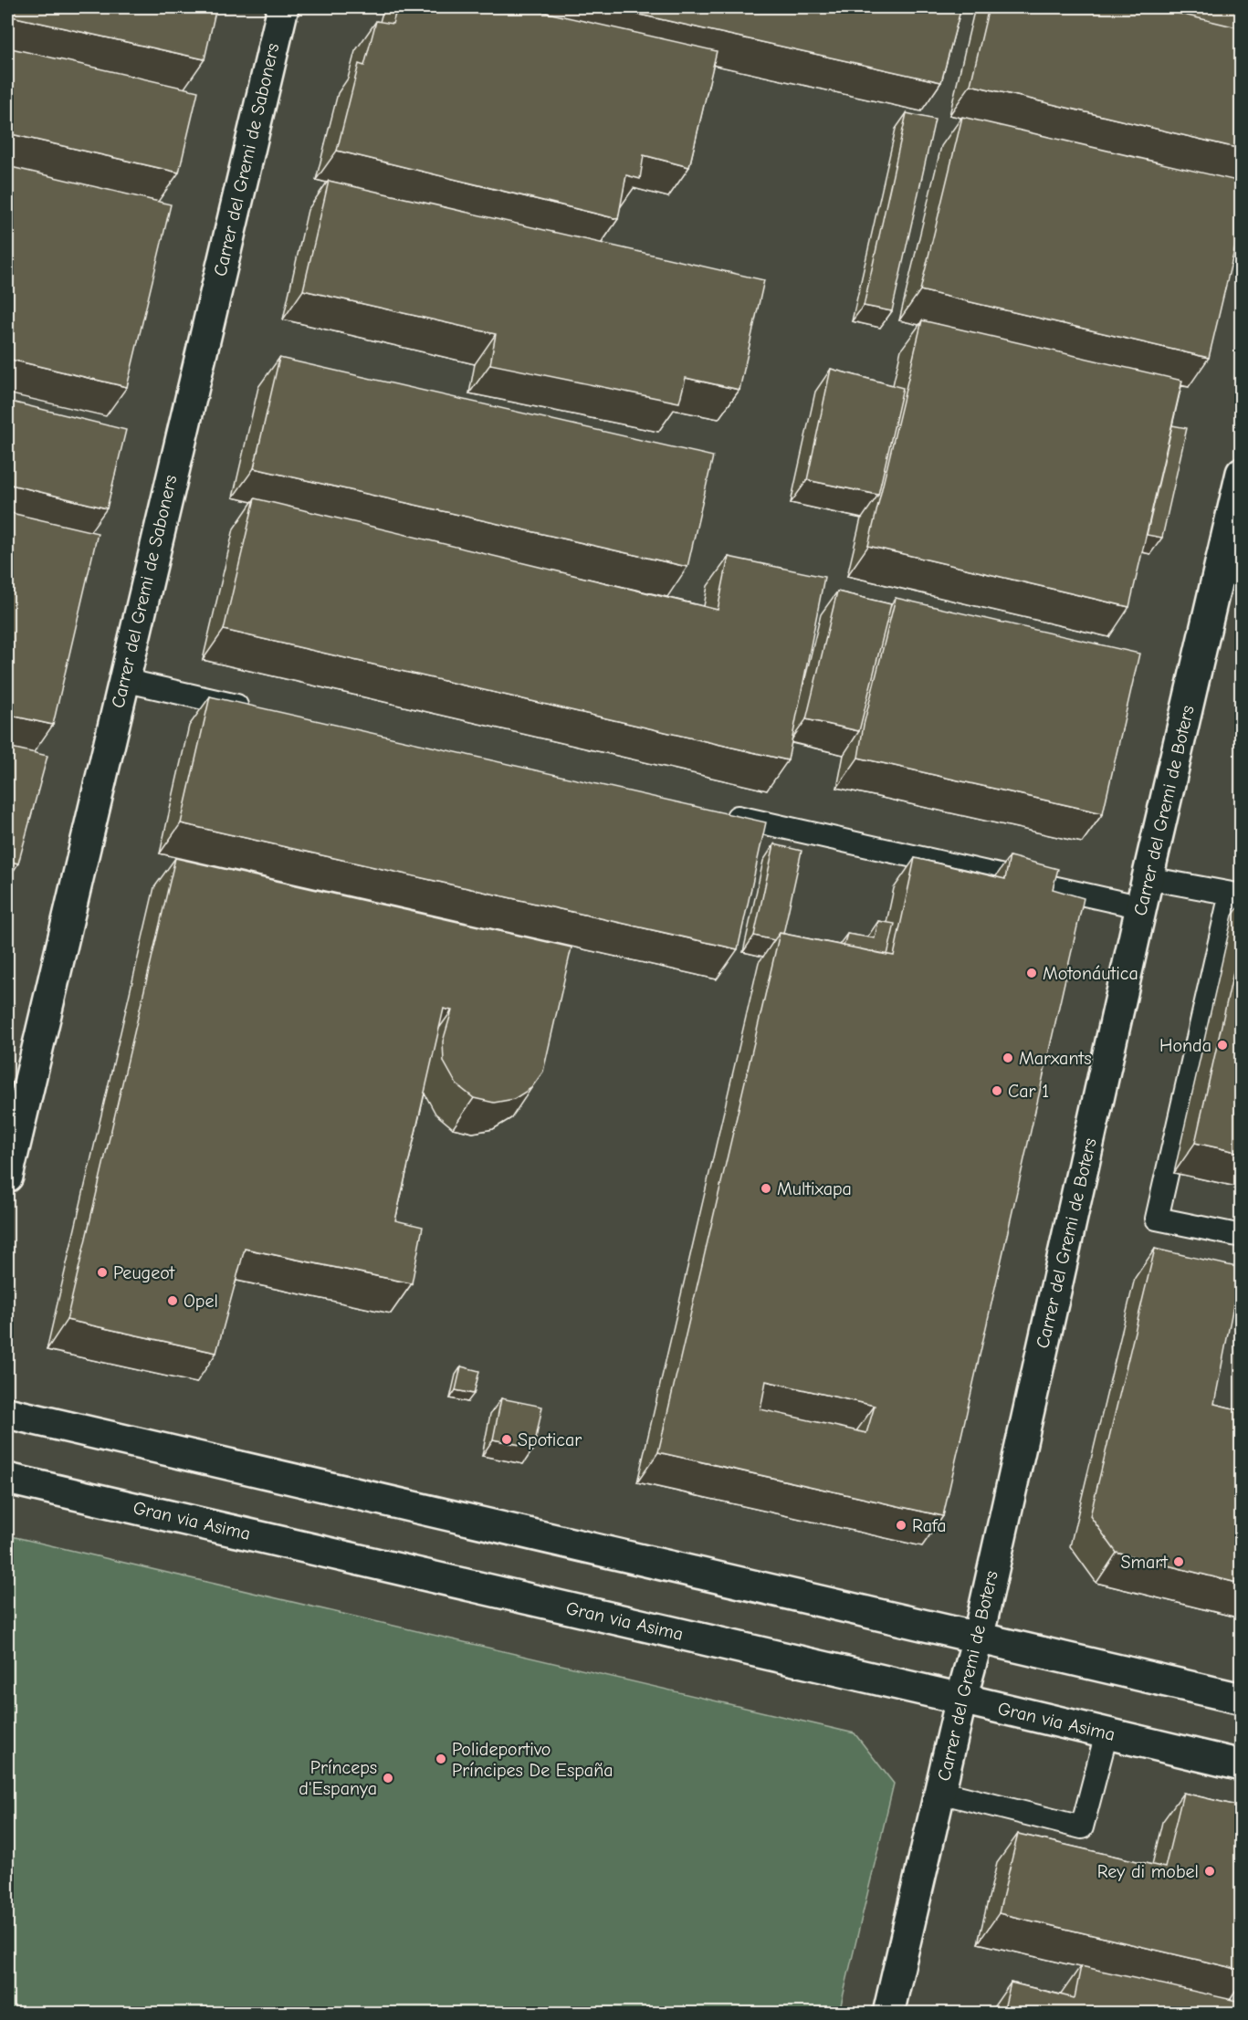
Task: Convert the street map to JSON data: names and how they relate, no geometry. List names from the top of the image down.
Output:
{
  "streets": {
    "street": ["Carrer del Gremi de Saboners", "Carrer del Gremi de Boters", "Gran via Asima"]
  },
  "crossings": [
    ["Carrer del Gremi de Boters", "Gran via Asima"]
  ],
  "places": [
    "Motonáutica",
    "Honda",
    "Marxants",
    "Car 1",
    "Multixapa",
    "Peugeot",
    "Opel",
    "Spoticar",
    "Rafa",
    "Smart",
    "Polideportivo Príncipes De España",
    "Prínceps d'Espanya",
    "Rey di mobel"
  ]
}
